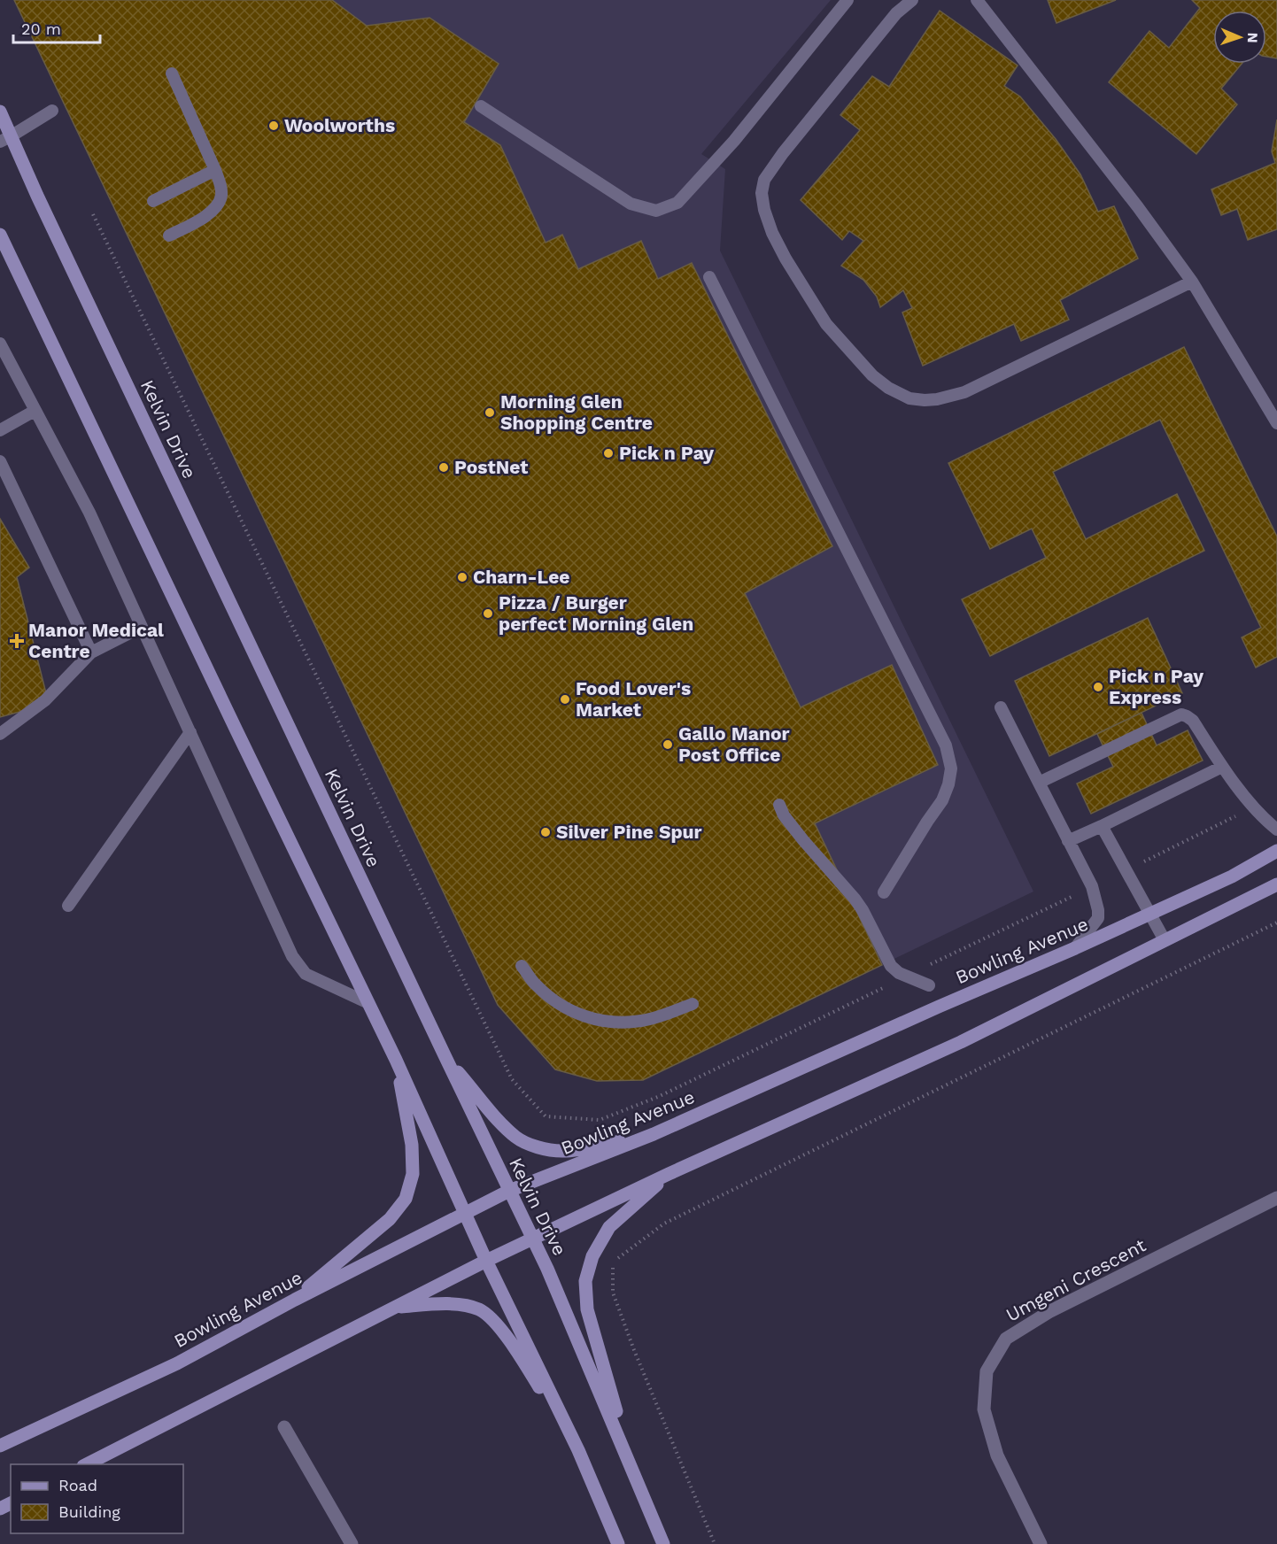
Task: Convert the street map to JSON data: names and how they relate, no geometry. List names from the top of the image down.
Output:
{
  "streets": {
    "main road": ["Kelvin Drive", "Bowling Avenue"],
    "street": ["Umgeni Crescent"]
  },
  "crossings": [
    ["Kelvin Drive", "Bowling Avenue"]
  ],
  "places": {
    "other": [
      "Woolworths",
      "Morning Glen Shopping Centre",
      "Pick n Pay",
      "PostNet",
      "Charn-Lee",
      "Pizza / Burger perfect Morning Glen",
      "Pick n Pay Express",
      "Food Lover's Market",
      "Gallo Manor Post Office",
      "Silver Pine Spur"
    ],
    "health": ["Manor Medical Centre"]
  },
  "legend": ["Road", "Building"],
  "scale_bar": "20 m",
  "north": "right"
}
